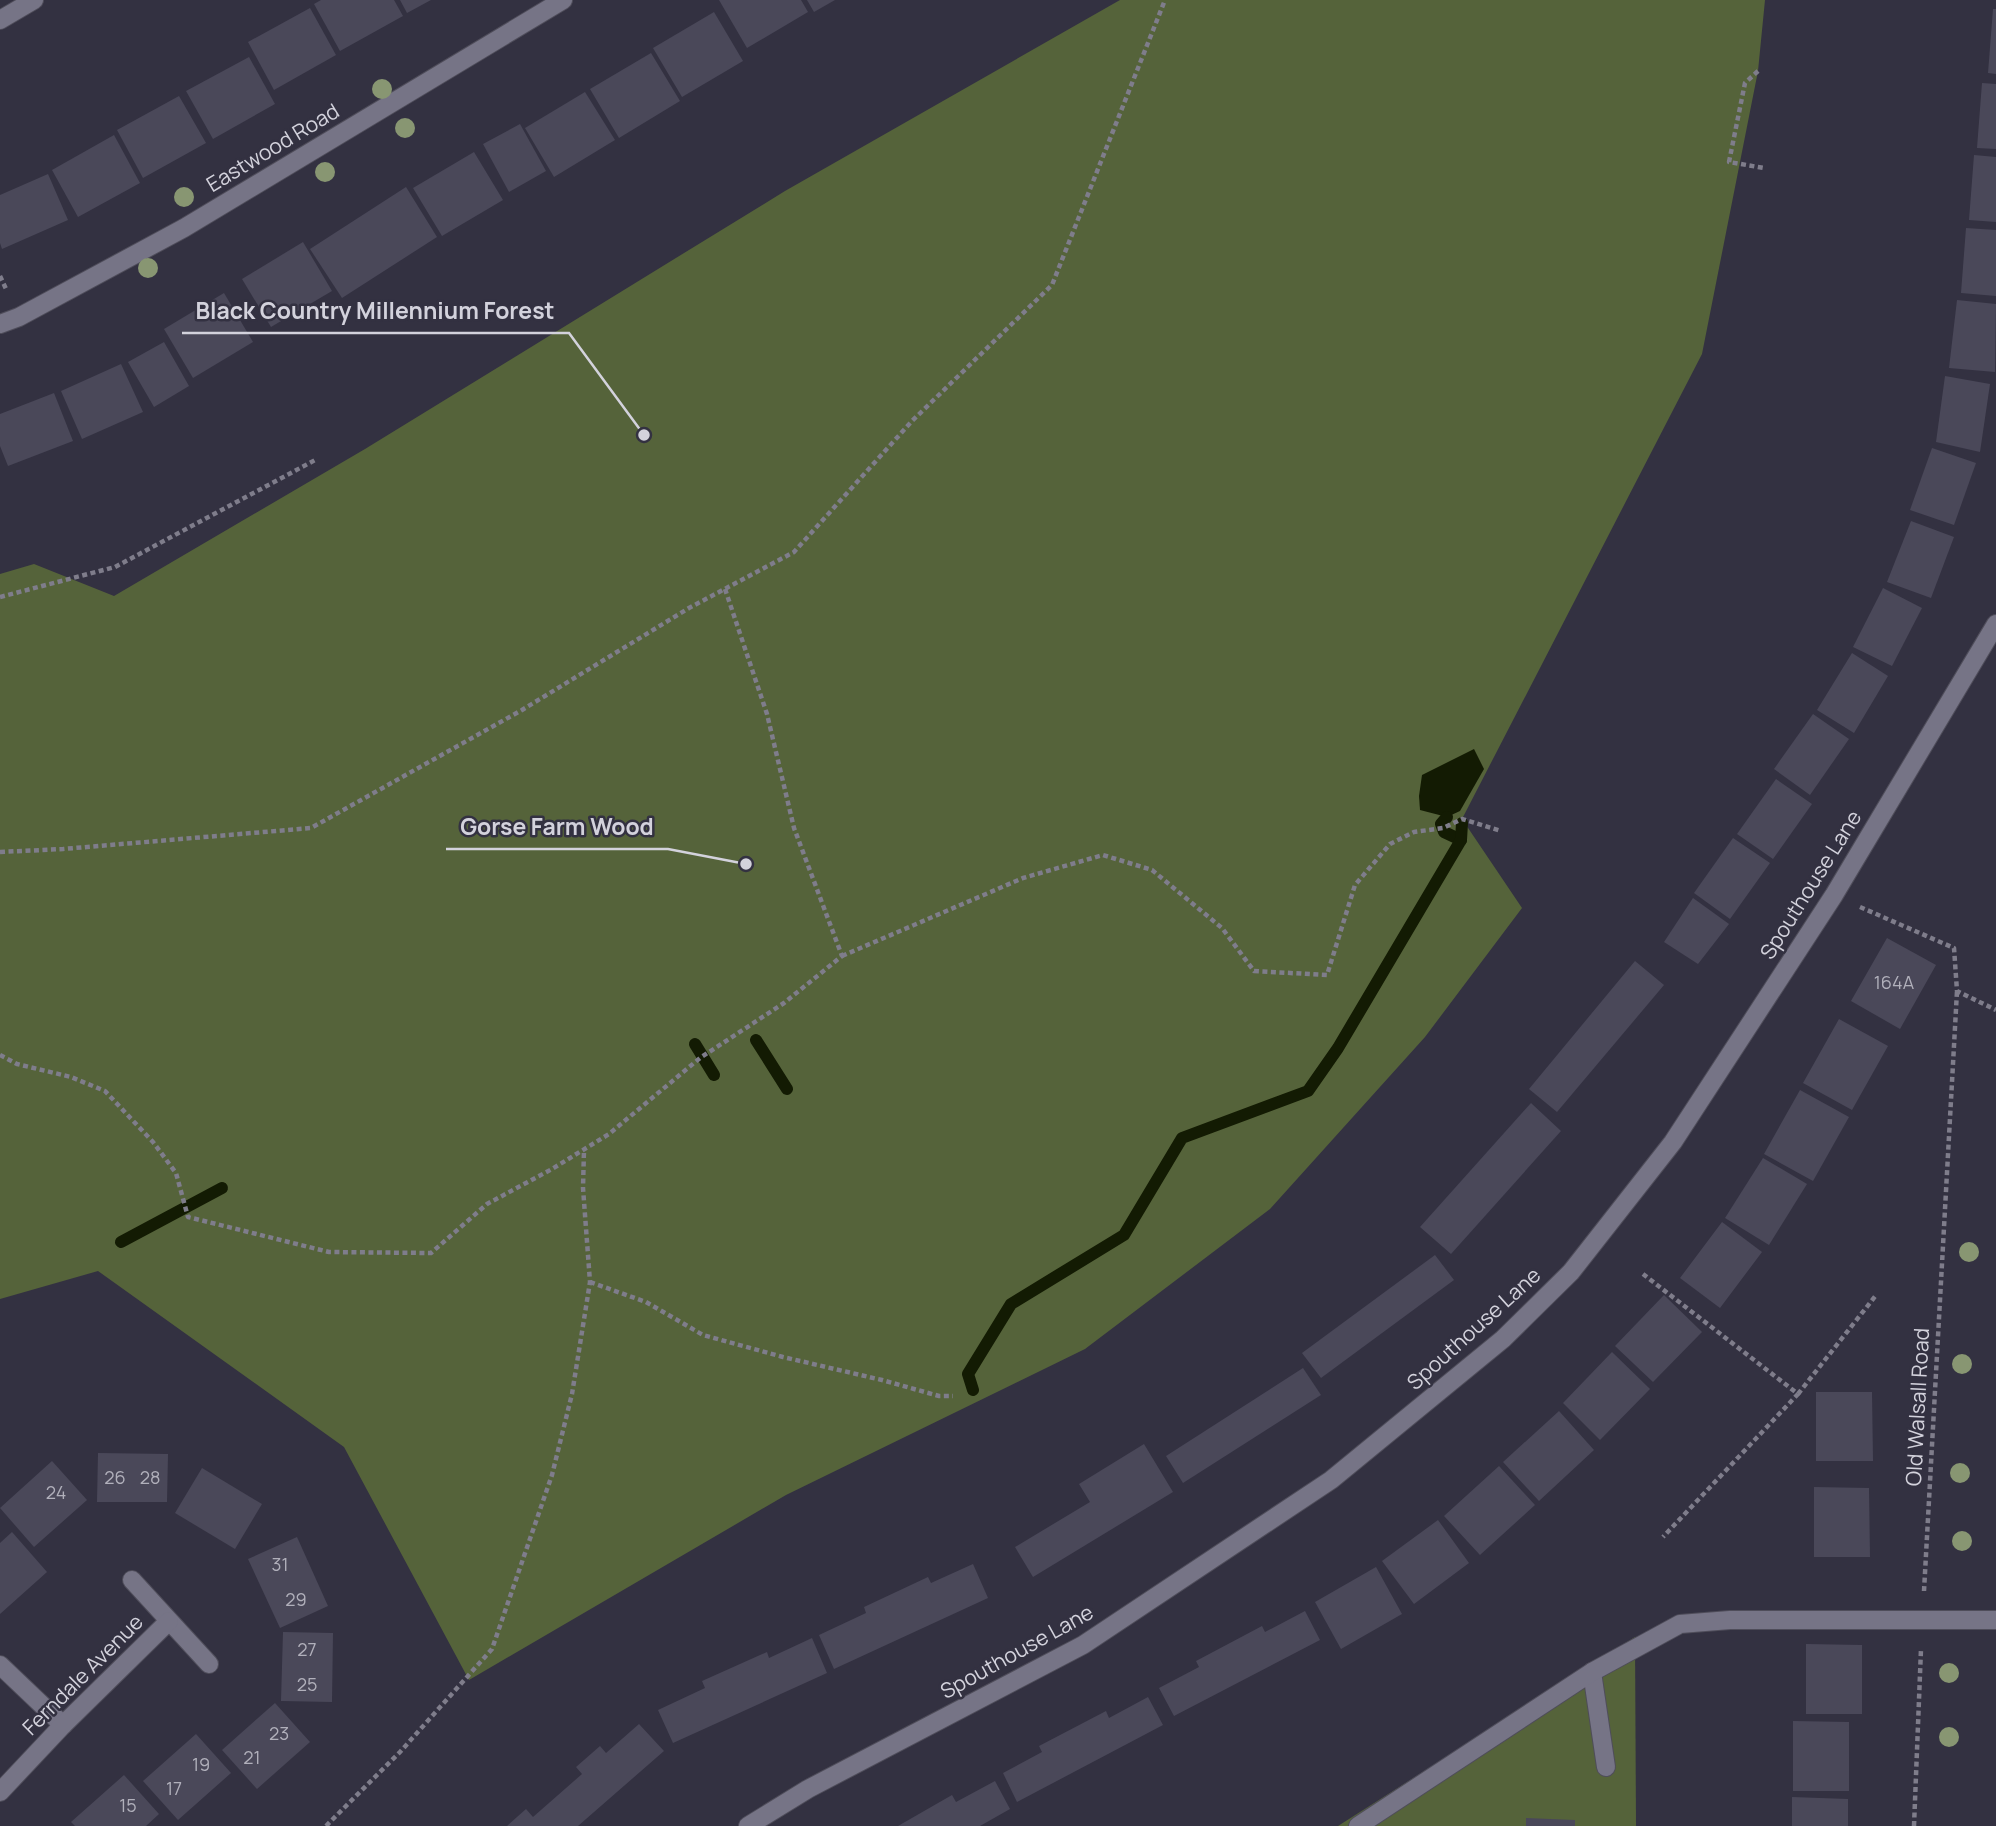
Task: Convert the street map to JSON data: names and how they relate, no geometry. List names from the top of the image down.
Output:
{
  "streets": {
    "street": ["Eastwood Road", "Spouthouse Lane", "Ferndale Avenue"],
    "path": ["Old Walsall Road"]
  },
  "crossings": [
    ["Spouthouse Lane", "Old Walsall Road"]
  ],
  "places": ["Black Country Millennium Forest", "Gorse Farm Wood"],
  "house_numbers": [
    "164A",
    "26",
    "28",
    "24",
    "31",
    "29",
    "27",
    "25",
    "23",
    "21",
    "19",
    "17",
    "15"
  ]
}
